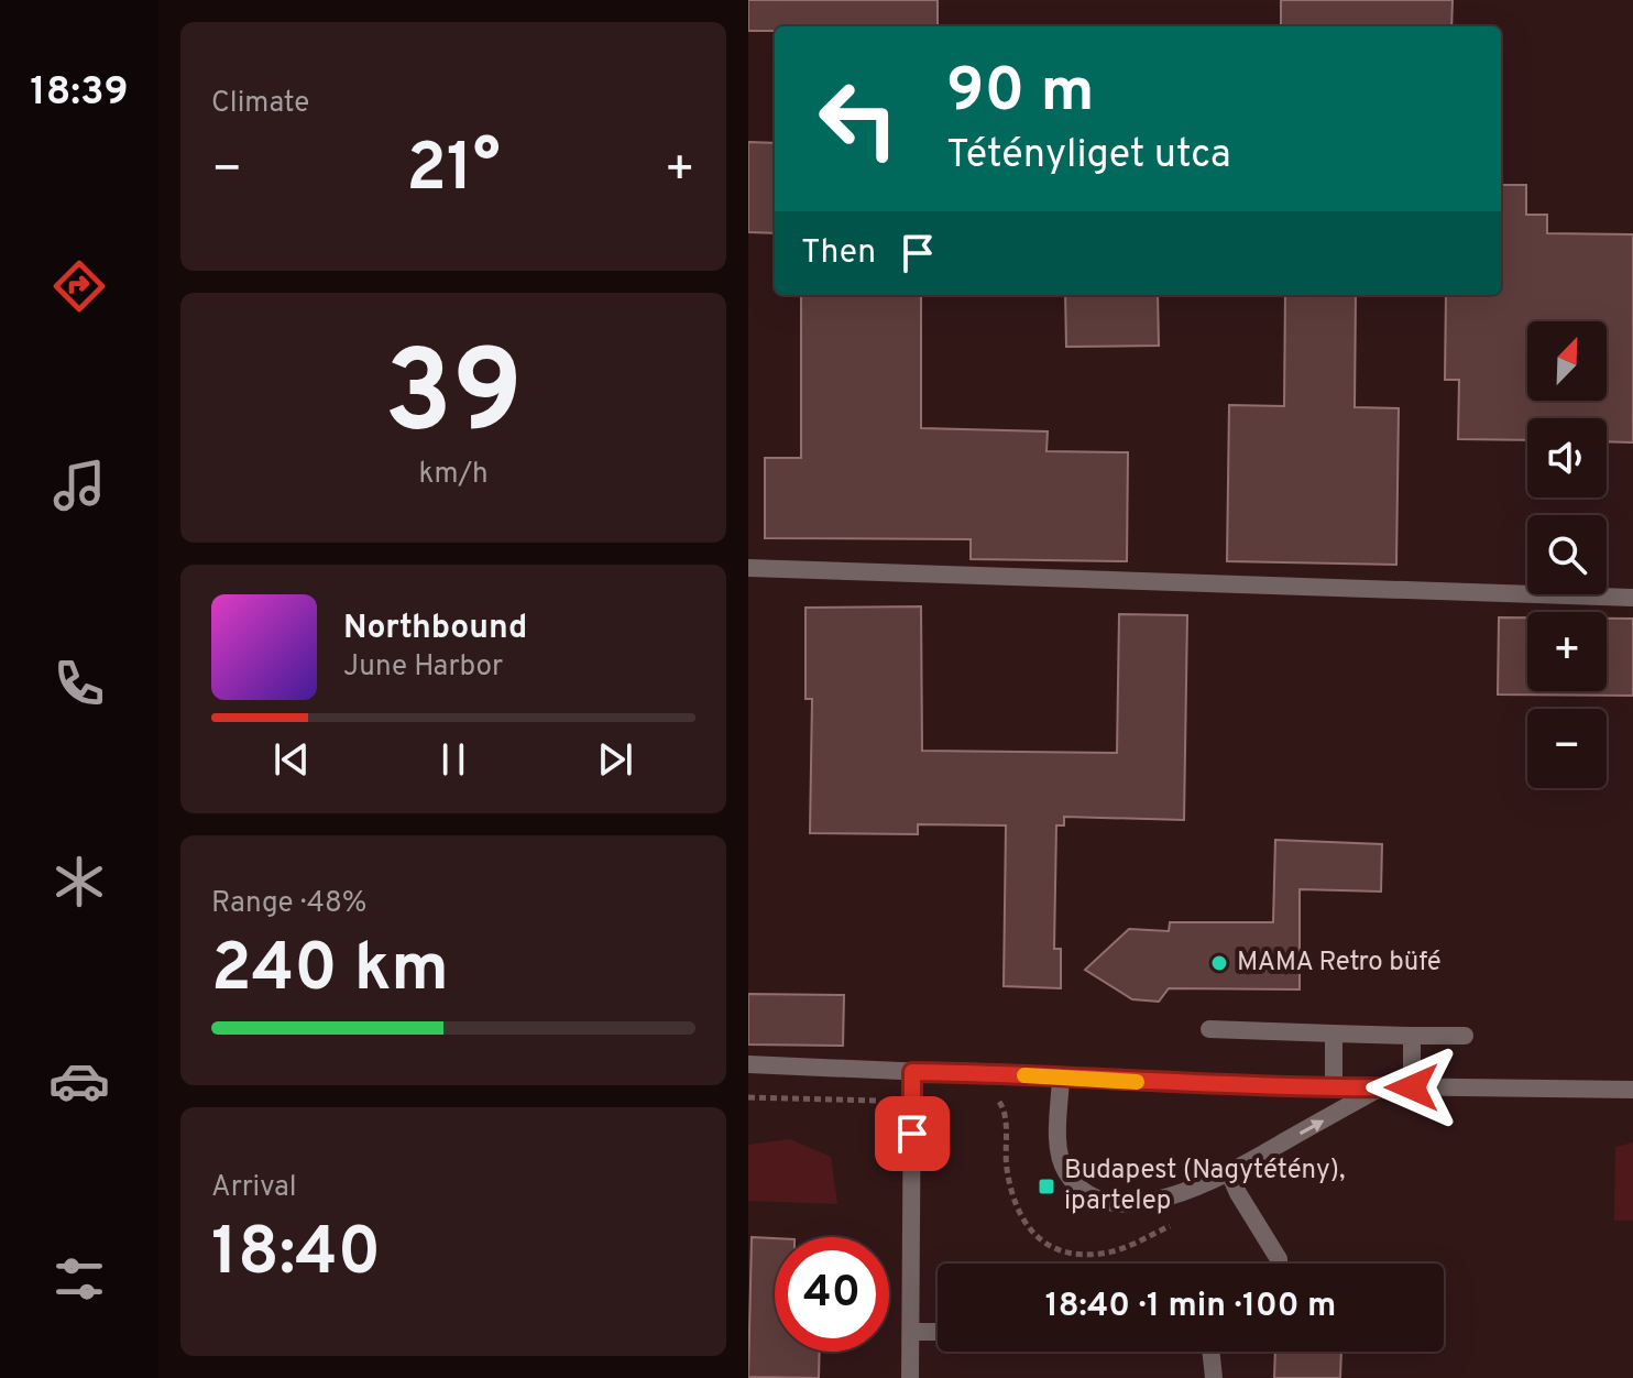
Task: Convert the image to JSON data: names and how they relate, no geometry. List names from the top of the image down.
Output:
{
  "places": {
    "other": ["MAMA Retro büfé"],
    "transit": ["Budapest (Nagytétény), ipartelep"]
  },
  "north": "top right",
  "page": {
    "tabs": "18:39",
    "tile": [
      "Climate",
      ["39", "km/h"],
      ["Range · 48%", "240 km"],
      ["Arrival", "18:40"]
    ],
    "turn": ["90 m", "Tétényliget utca"],
    "heat": ["−", "21°", "+"],
    "then": "Then",
    "map_buttons": ["+", "−"],
    "song": ["Northbound", "June Harbor"],
    "limit": "40",
    "trip": "18:40 · 1 min · 100 m"
  }
}
